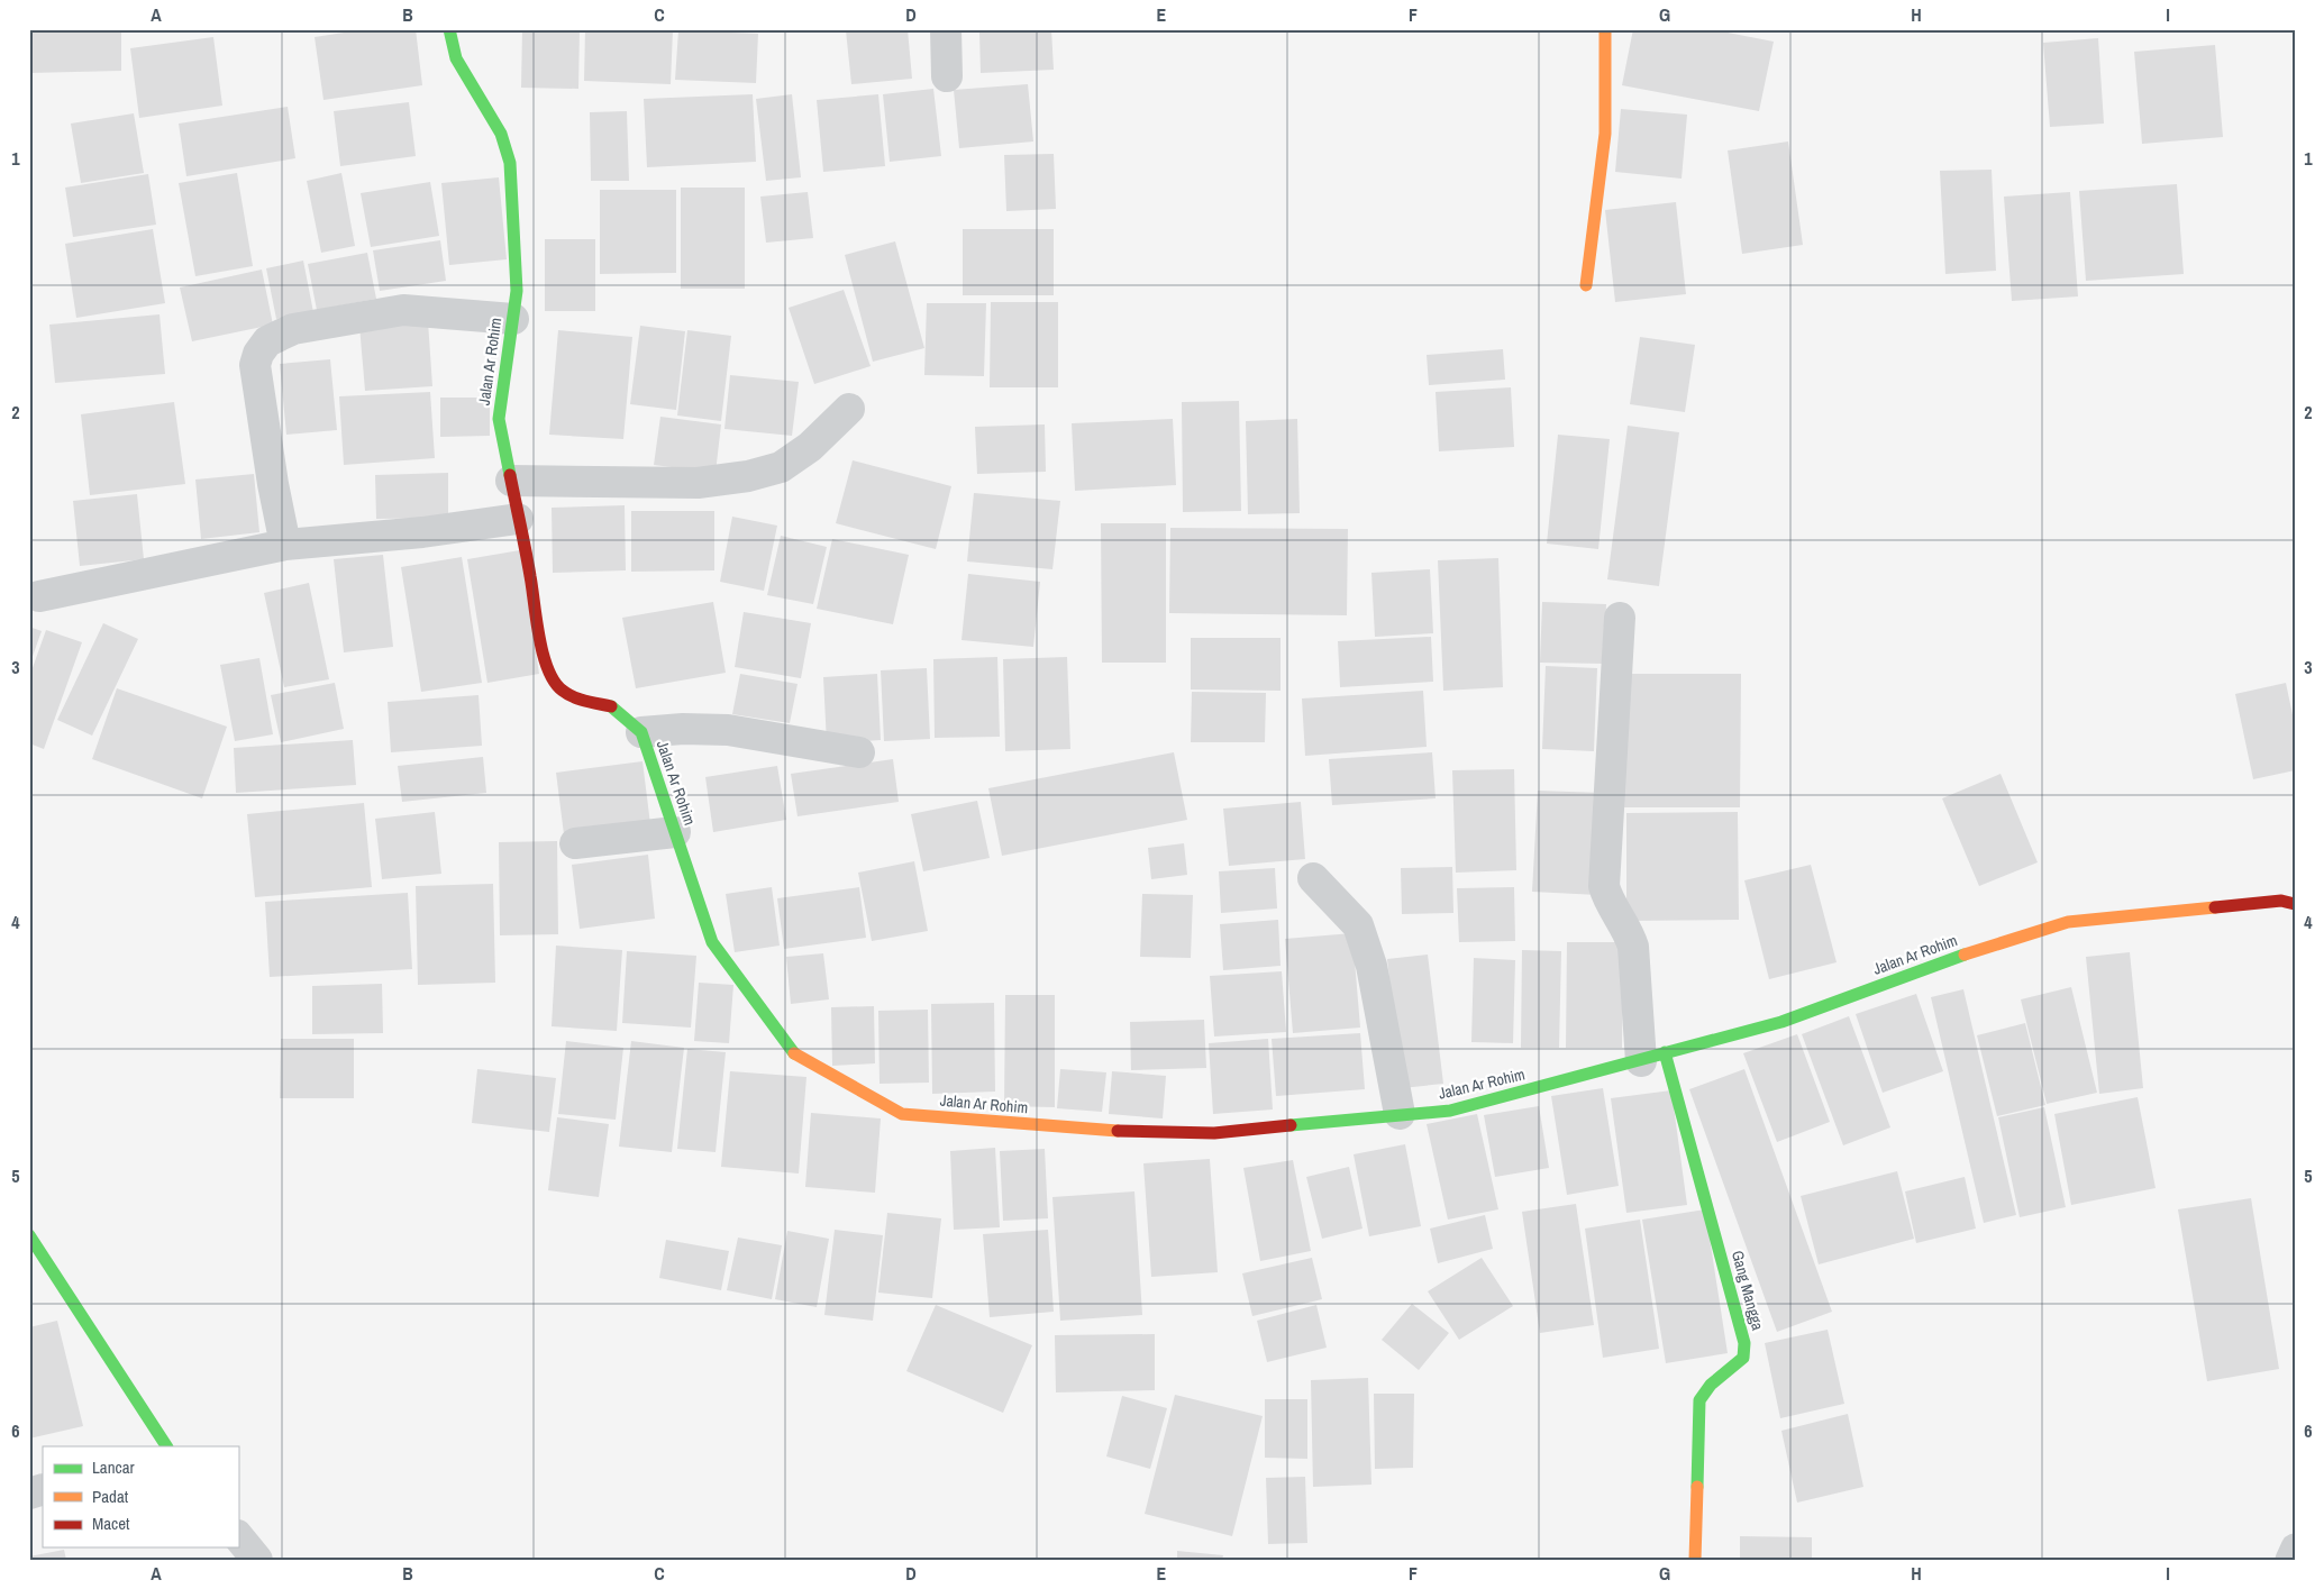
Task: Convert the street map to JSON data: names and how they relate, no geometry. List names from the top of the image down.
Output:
{
  "streets": {
    "street": ["Jalan Ar Rohim", "Gang Mangga"]
  },
  "crossings": [
    ["Jalan Ar Rohim", "Gang Mangga"]
  ],
  "legend": ["Lancar", "Padat", "Macet"],
  "grid": {
    "columns": [
      "A",
      "B",
      "C",
      "D",
      "E",
      "F",
      "G",
      "H",
      "I"
    ],
    "rows": [
      "1",
      "2",
      "3",
      "4",
      "5",
      "6"
    ]
  }
}
